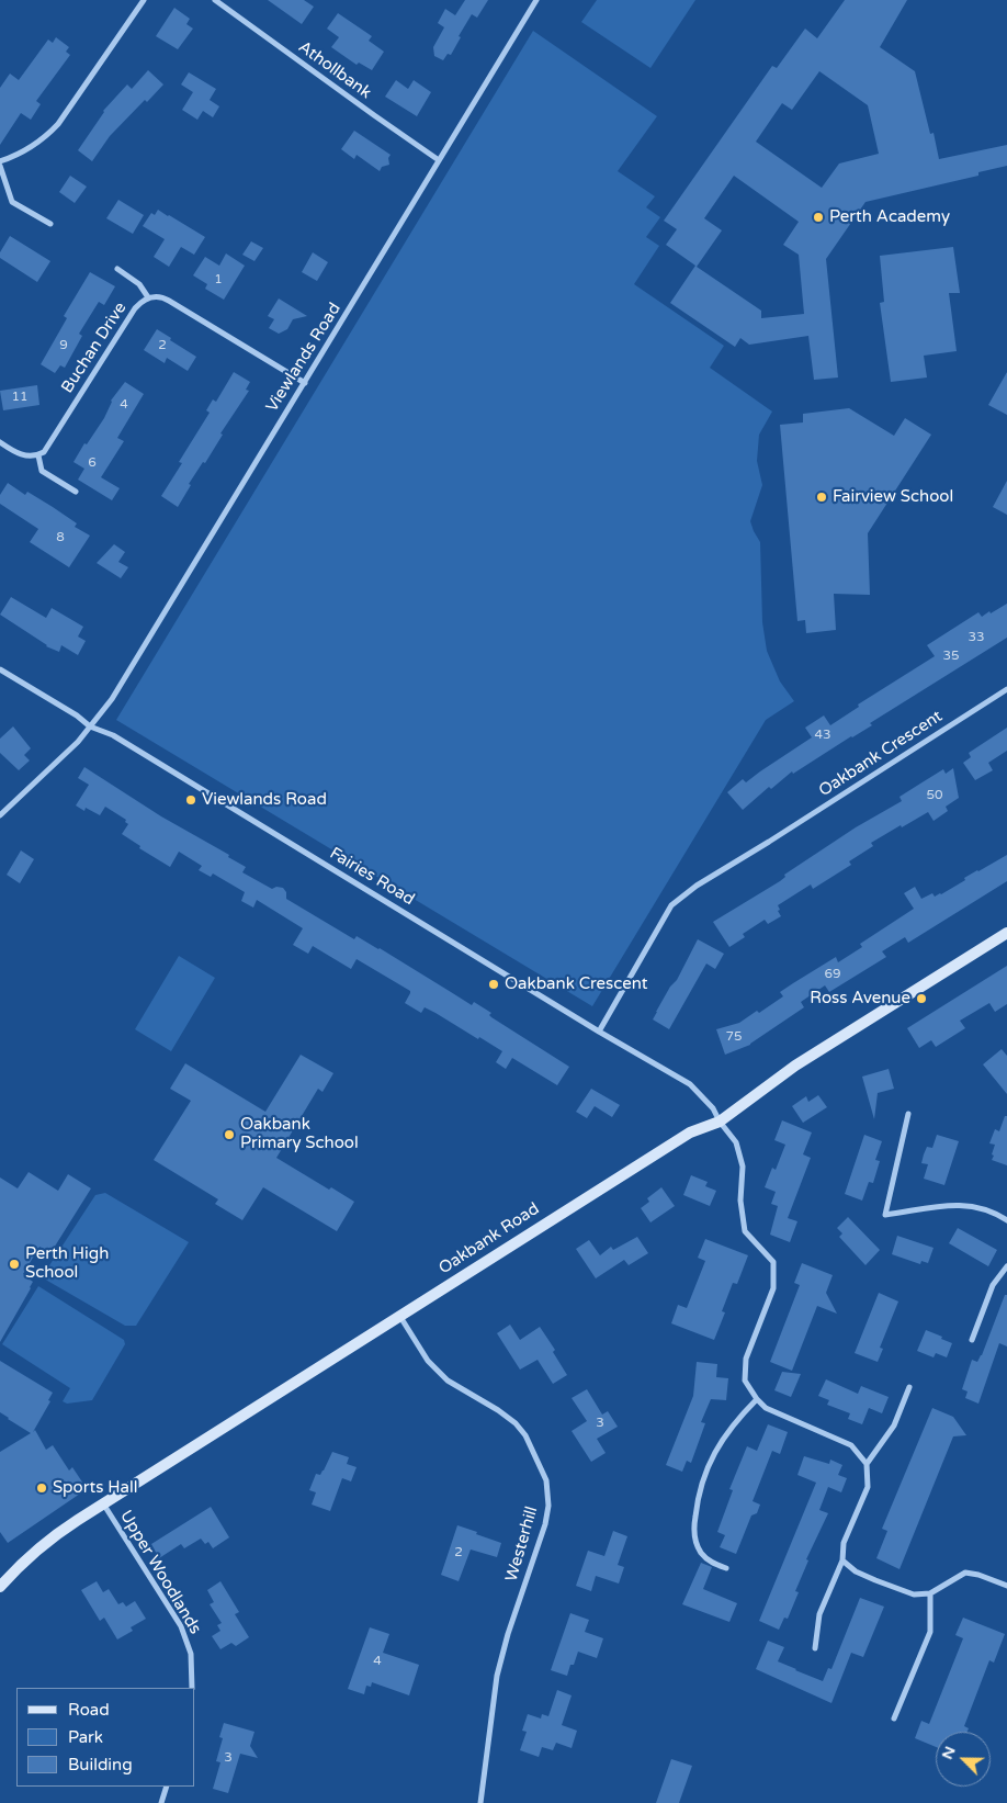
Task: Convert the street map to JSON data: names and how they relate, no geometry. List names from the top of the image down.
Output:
{
  "streets": {
    "street": [
      "Athollbank",
      "Buchan Drive",
      "Viewlands Road",
      "Oakbank Crescent",
      "Fairies Road",
      "Oakbank Road",
      "Westerhill",
      "Upper Woodlands"
    ]
  },
  "crossings": [
    ["Athollbank", "Viewlands Road"],
    ["Buchan Drive", "Viewlands Road"],
    ["Viewlands Road", "Fairies Road"],
    ["Oakbank Crescent", "Fairies Road"],
    ["Fairies Road", "Oakbank Road"],
    ["Oakbank Road", "Westerhill"],
    ["Oakbank Road", "Upper Woodlands"]
  ],
  "places": [
    "Perth Academy",
    "Fairview School",
    "Viewlands Road",
    "Oakbank Crescent",
    "Ross Avenue",
    "Oakbank Primary School",
    "Perth High School",
    "Sports Hall"
  ],
  "house_numbers": [
    "1",
    "9",
    "2",
    "11",
    "4",
    "6",
    "8",
    "33",
    "35",
    "43",
    "50",
    "69",
    "75",
    "3",
    "2",
    "4",
    "3"
  ],
  "legend": ["Road", "Park", "Building"],
  "north": "top left"
}
